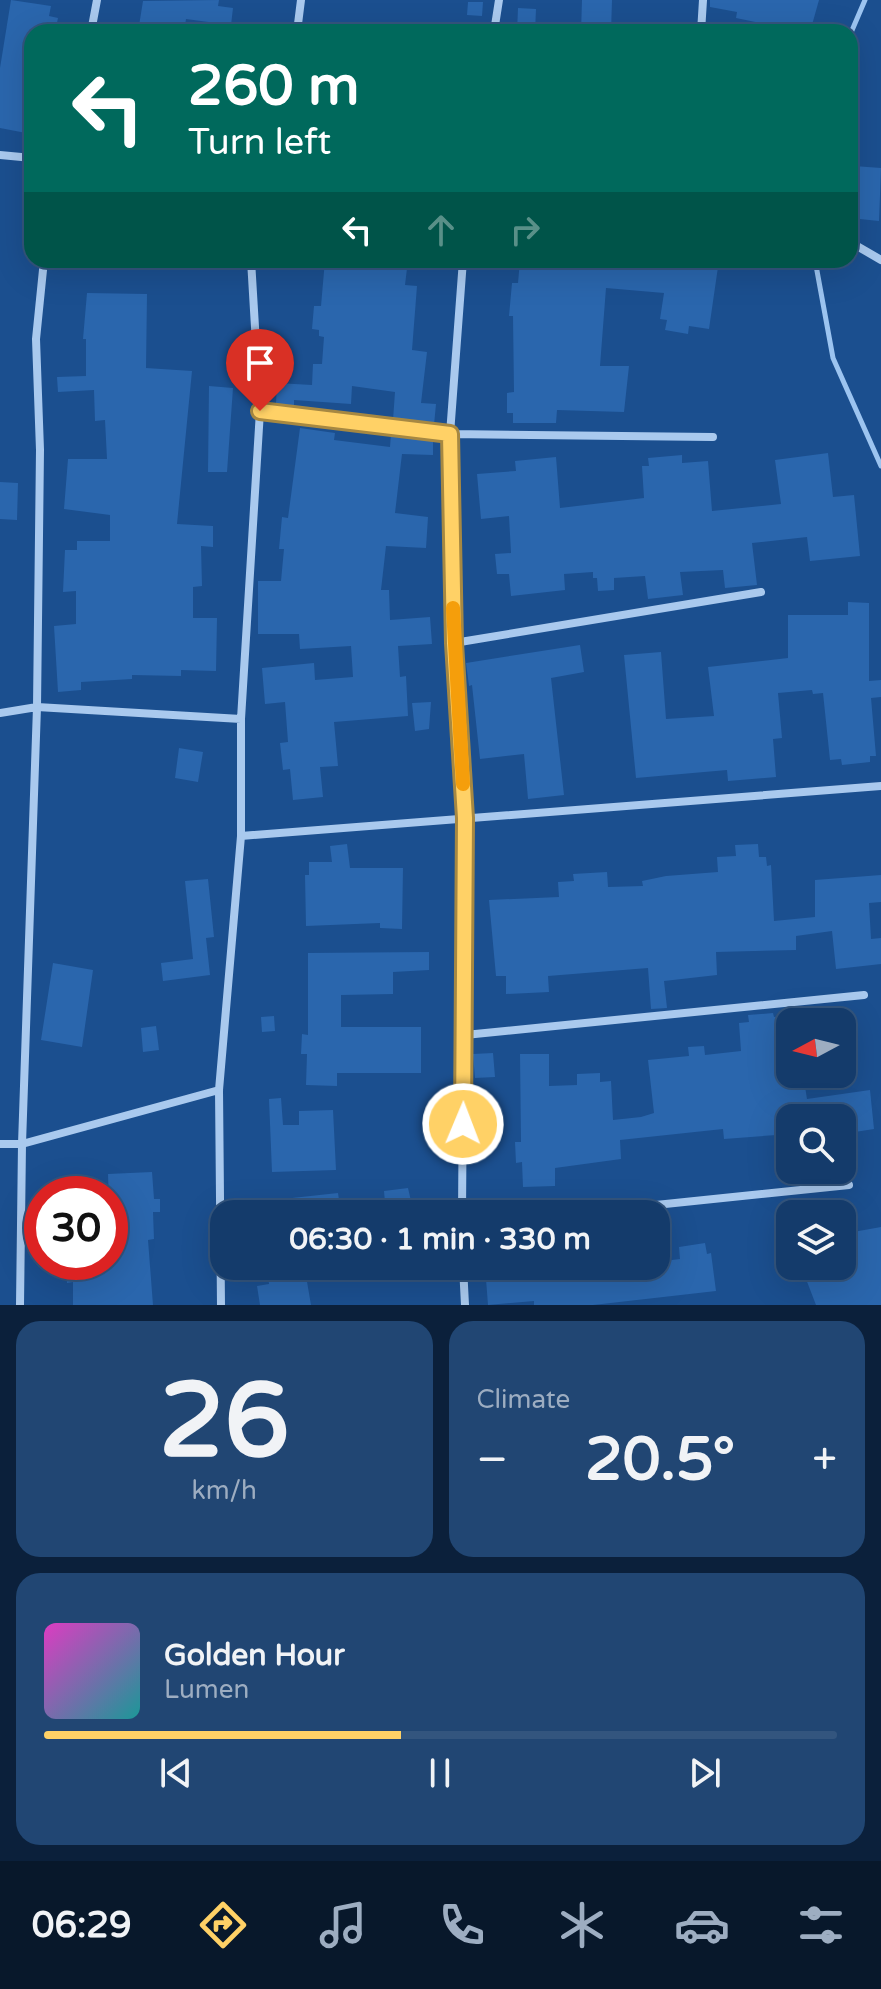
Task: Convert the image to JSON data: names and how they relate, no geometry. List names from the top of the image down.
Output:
{
  "north": "left",
  "page": {
    "turn": ["260 m", "Turn left"],
    "limit": "30",
    "trip": "06:30 · 1 min · 330 m",
    "tile": [
      ["26", "km/h"],
      "Climate"
    ],
    "heat": ["−", "20.5°", "+"],
    "song": ["Golden Hour", "Lumen"],
    "tabs": "06:29"
  }
}
